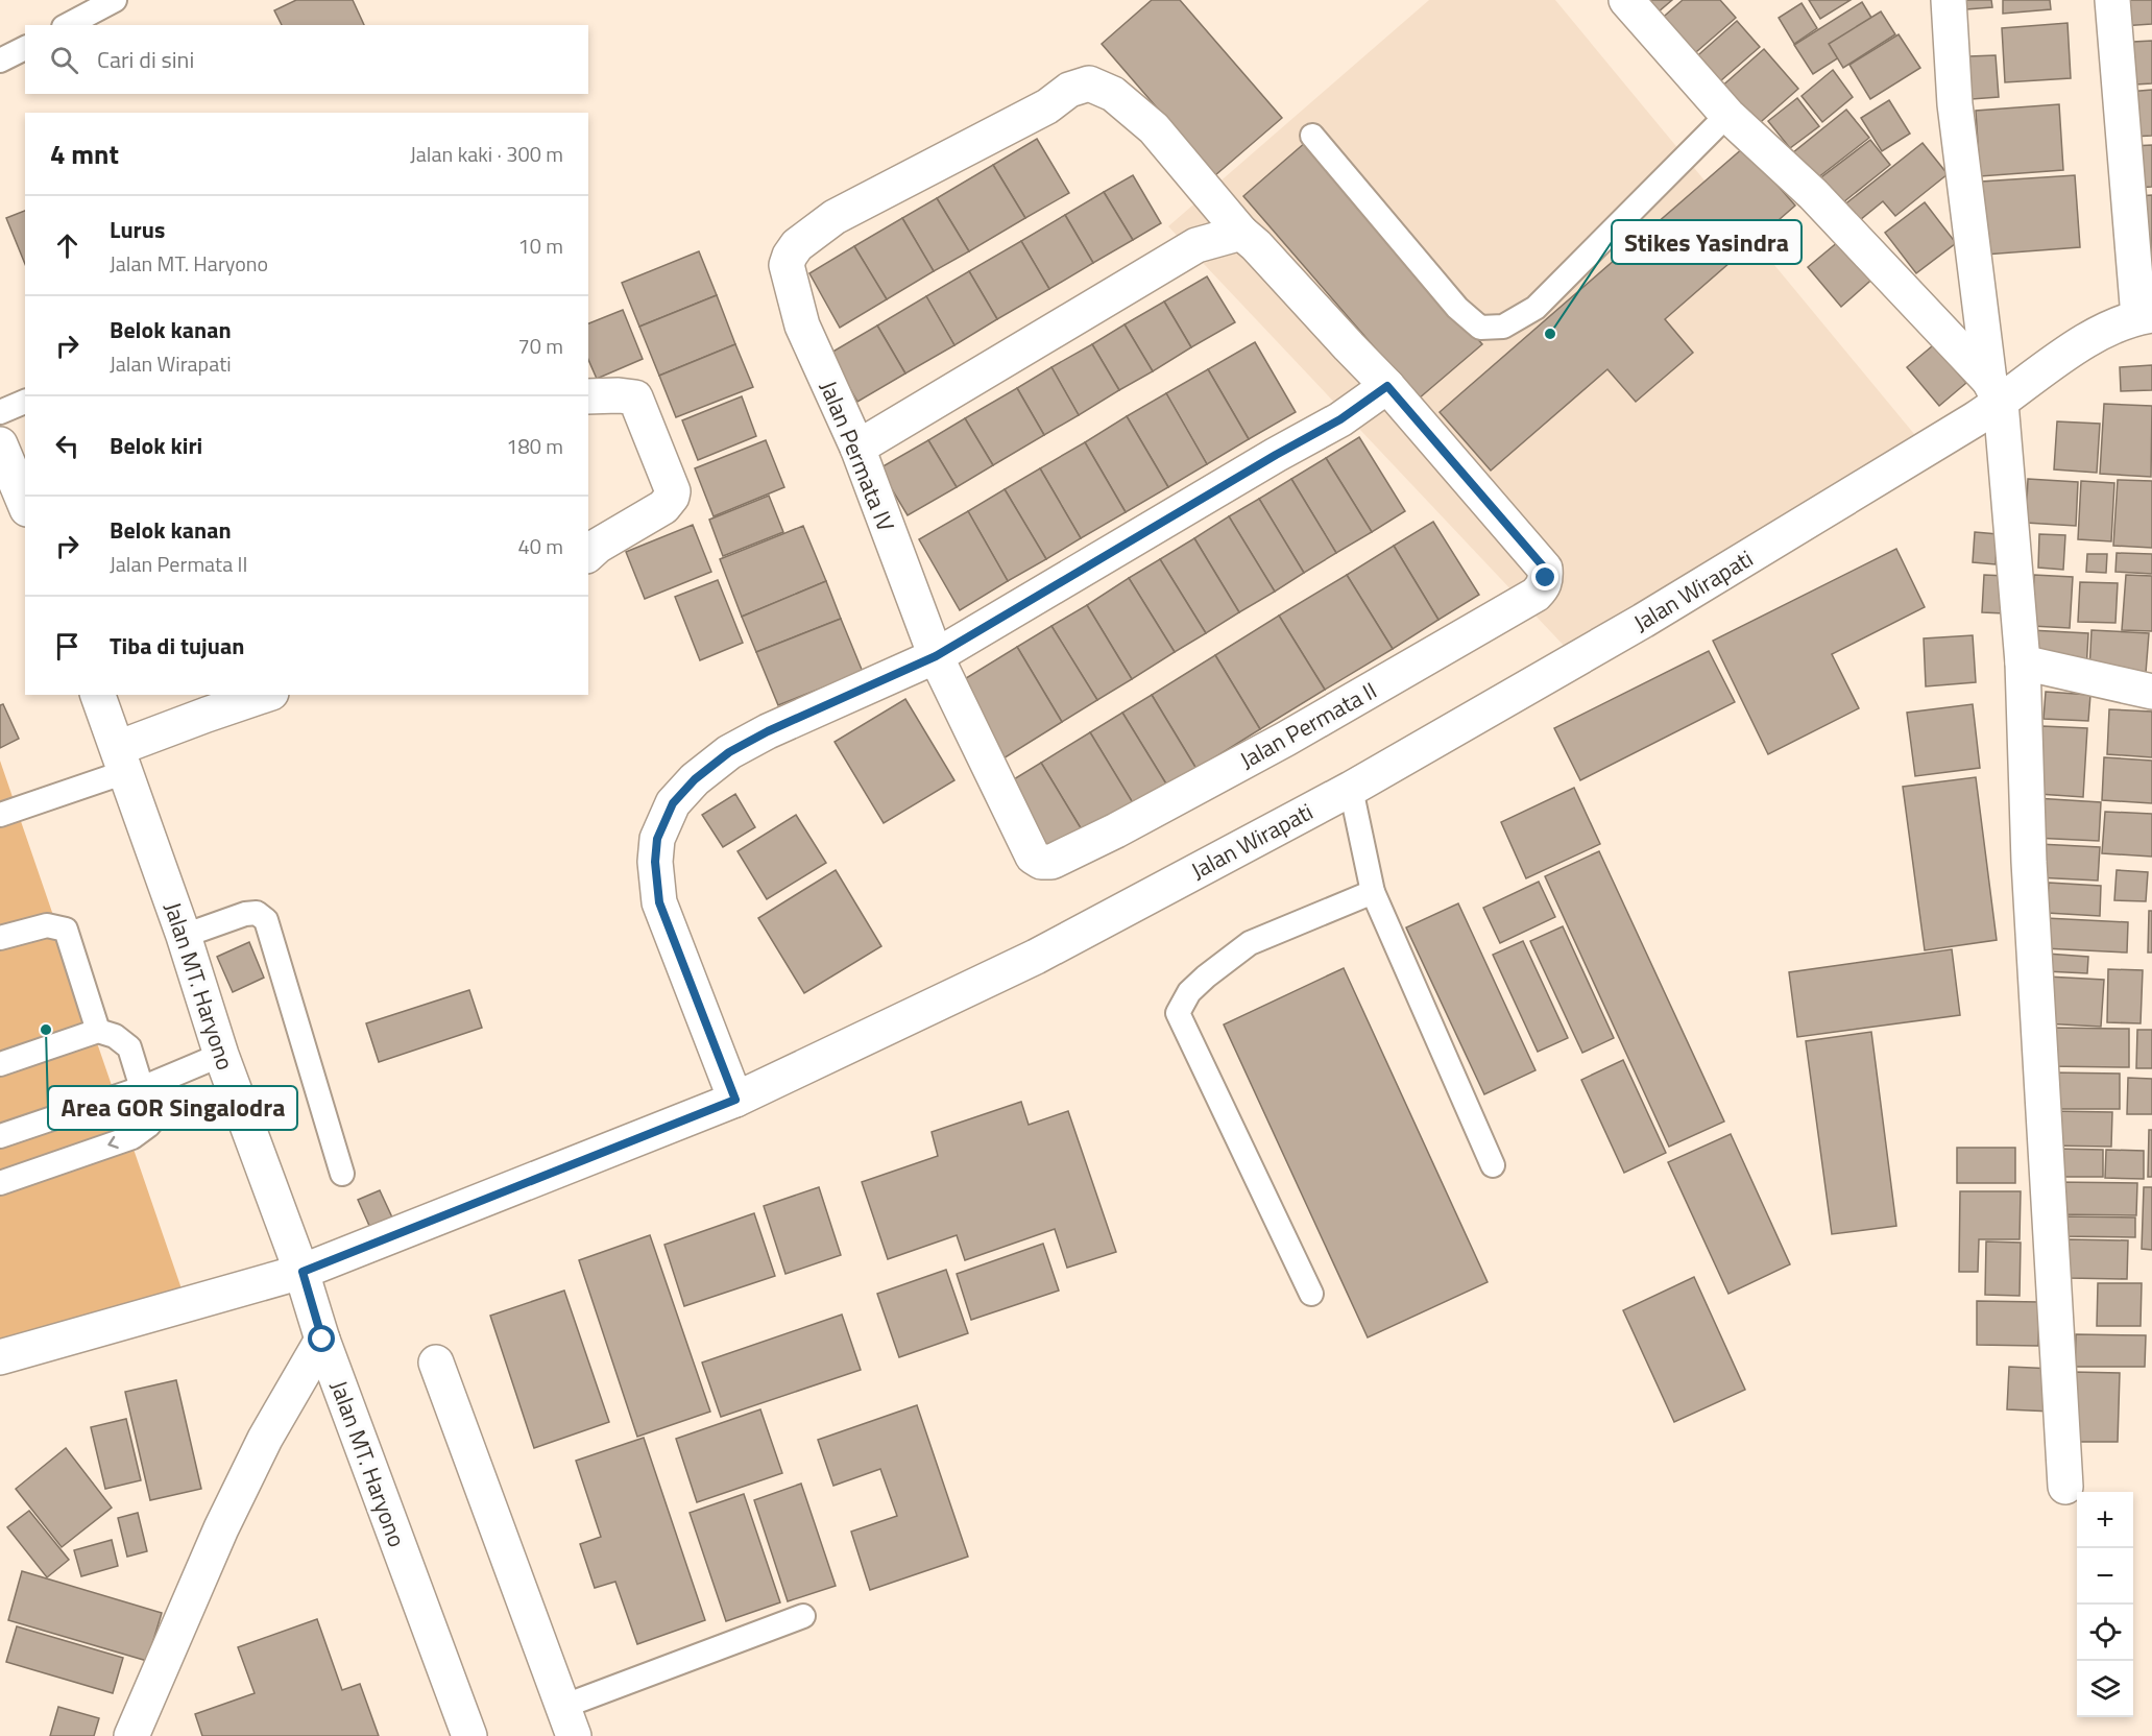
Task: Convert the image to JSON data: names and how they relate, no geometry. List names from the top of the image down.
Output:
{
  "streets": {
    "street": [
      "Jalan Permata IV",
      "Jalan Wirapati",
      "Jalan Permata II",
      "Jalan MT. Haryono"
    ]
  },
  "crossings": [
    ["Jalan Permata IV", "Jalan Permata II"],
    ["Jalan Wirapati", "Jalan MT. Haryono"]
  ],
  "places": ["Stikes Yasindra", "Area GOR Singalodra"],
  "page": {
    "search": "Cari di sini",
    "heading": ["4 mnt", "Jalan kaki · 300 m"],
    "list": [
      ["Lurus", "Jalan MT. Haryono", "10 m"],
      ["Belok kanan", "Jalan Wirapati", "70 m"],
      ["Belok kiri", "180 m"],
      ["Belok kanan", "Jalan Permata II", "40 m"],
      "Tiba di tujuan"
    ],
    "map_buttons": ["+", "−"]
  }
}
